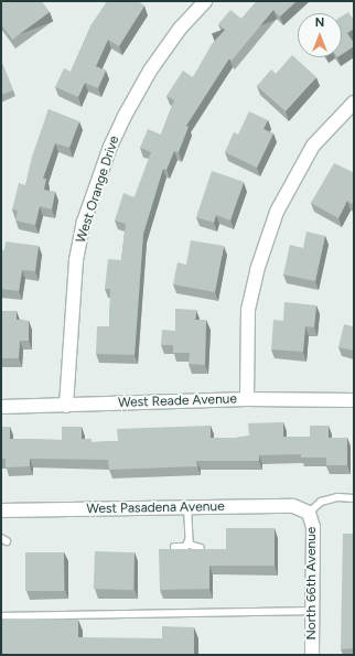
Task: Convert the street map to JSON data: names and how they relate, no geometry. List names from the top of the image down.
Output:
{
  "streets": {
    "street": [
      "West Orange Drive",
      "West Reade Avenue",
      "West Pasadena Avenue",
      "North 66th Avenue"
    ]
  },
  "crossings": [
    ["West Orange Drive", "West Reade Avenue"],
    ["West Pasadena Avenue", "North 66th Avenue"]
  ],
  "north": "top"
}
